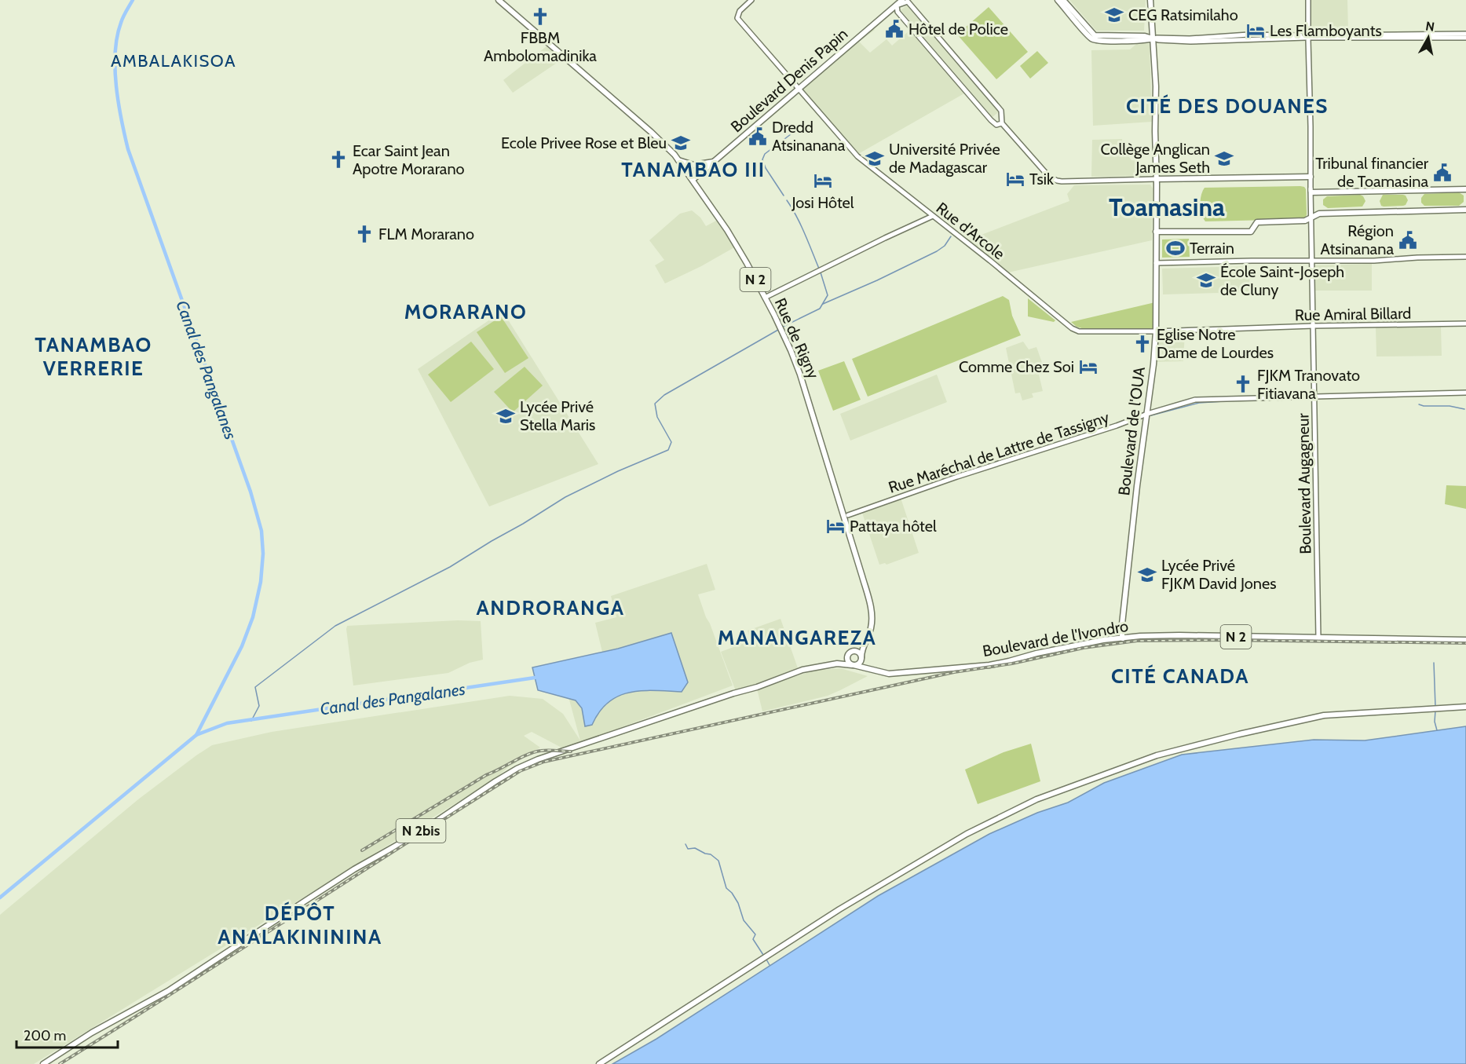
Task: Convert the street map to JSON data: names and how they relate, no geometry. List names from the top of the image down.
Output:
{
  "streets": {
    "main road": [
      "Boulevard Denis Papin",
      "N 2",
      "Rue de Rigny",
      "Boulevard de l'OUA",
      "Boulevard de l'Ivondro",
      "N 2bis"
    ],
    "street": [
      "Rue d'Arcole",
      "Rue Amiral Billard",
      "Rue Maréchal de Lattre de Tassigny",
      "Boulevard Augagneur"
    ]
  },
  "crossings": [
    ["Boulevard Denis Papin", "Rue d'Arcole"],
    ["Boulevard Denis Papin", "Rue de Rigny"],
    ["Rue d'Arcole", "Rue Amiral Billard"],
    ["Rue d'Arcole", "Boulevard de l'OUA"],
    ["Rue Amiral Billard", "Boulevard de l'OUA"],
    ["Rue Amiral Billard", "Boulevard Augagneur"],
    ["Rue de Rigny", "Boulevard de l'Ivondro"],
    ["Boulevard de l'OUA", "Rue Maréchal de Lattre de Tassigny"],
    ["Boulevard de l'OUA", "Boulevard de l'Ivondro"],
    ["Rue Maréchal de Lattre de Tassigny", "Boulevard Augagneur"],
    ["Boulevard Augagneur", "Boulevard de l'Ivondro"],
    ["Boulevard de l'Ivondro", "N 2bis"]
  ],
  "districts": [
    "AMBALAKISOA",
    "CITÉ DES DOUANES",
    "TANAMBAO III",
    "Toamasina",
    "MORARANO",
    "TANAMBAO VERRERIE",
    "ANDRORANGA",
    "MANANGAREZA",
    "CITÉ CANADA",
    "DÉPÔT ANALAKINININA"
  ],
  "water": ["Canal des Pangalanes"],
  "places": {
    "school or university": [
      "CEG Ratsimilaho",
      "Ecole Privee Rose et Bleu",
      "Université Privée de Madagascar",
      "Collège Anglican James Seth",
      "École Saint-Joseph de Cluny",
      "Lycée Privé Stella Maris",
      "Lycée Privé FJKM David Jones"
    ],
    "church": [
      "FBBM Ambolomadinika",
      "Ecar Saint Jean Apotre Morarano",
      "FLM Morarano",
      "Eglise Notre Dame de Lourdes",
      "FJKM Tranovato Fitiavana"
    ],
    "public building": [
      "Hôtel de Police",
      "Dredd Atsinanana",
      "Tribunal financier de Toamasina",
      "Région Atsinanana"
    ],
    "hotel": [
      "Les Flamboyants",
      "Tsik",
      "Josi Hôtel",
      "Comme Chez Soi",
      "Pattaya hôtel"
    ],
    "sports": ["Terrain"]
  },
  "scale_bar": "200 m",
  "north": "top"
}
